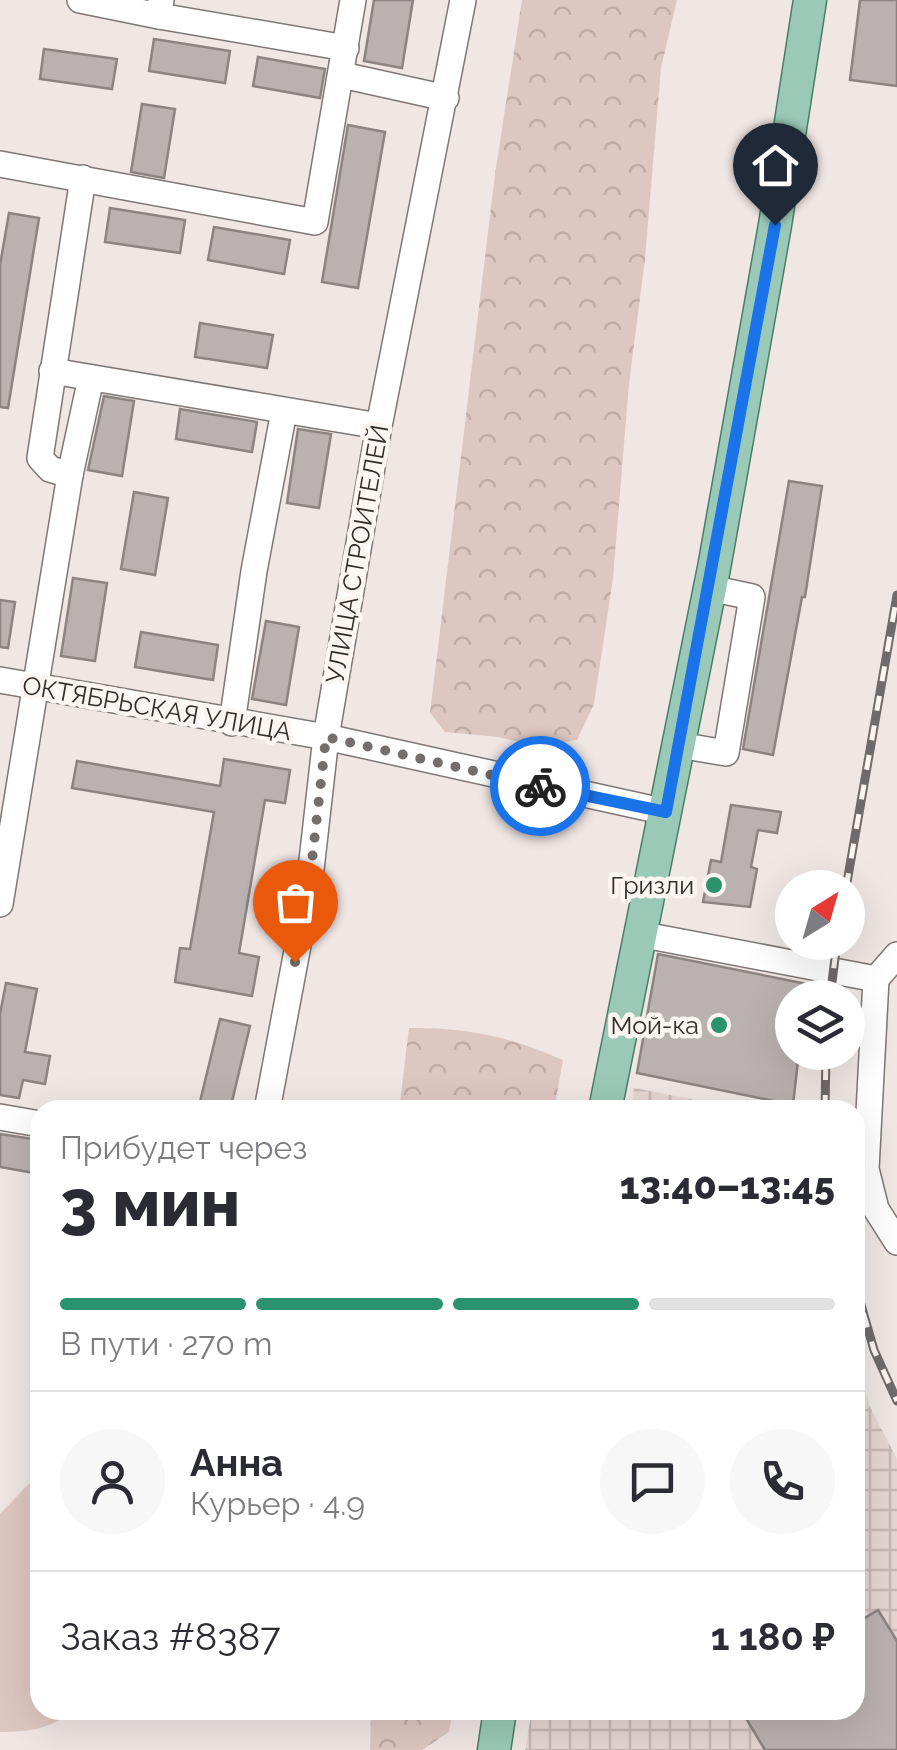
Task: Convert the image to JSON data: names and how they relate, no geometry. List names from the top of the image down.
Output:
{
  "streets": {
    "street": ["УЛИЦА СТРОИТЕЛЕЙ", "ОКТЯБРЬСКАЯ УЛИЦА"]
  },
  "crossings": [
    ["УЛИЦА СТРОИТЕЛЕЙ", "ОКТЯБРЬСКАЯ УЛИЦА"]
  ],
  "places": ["Гризли", "Мой-ка"],
  "north": "top right",
  "page": {
    "heading": ["3 мин", "Прибудет через", "13:40–13:45"],
    "panel": [
      "Анна",
      "Курьер · 4.9",
      "Заказ #8387",
      "1 180 ₽"
    ],
    "bar": "В пути · 270 m"
  }
}
